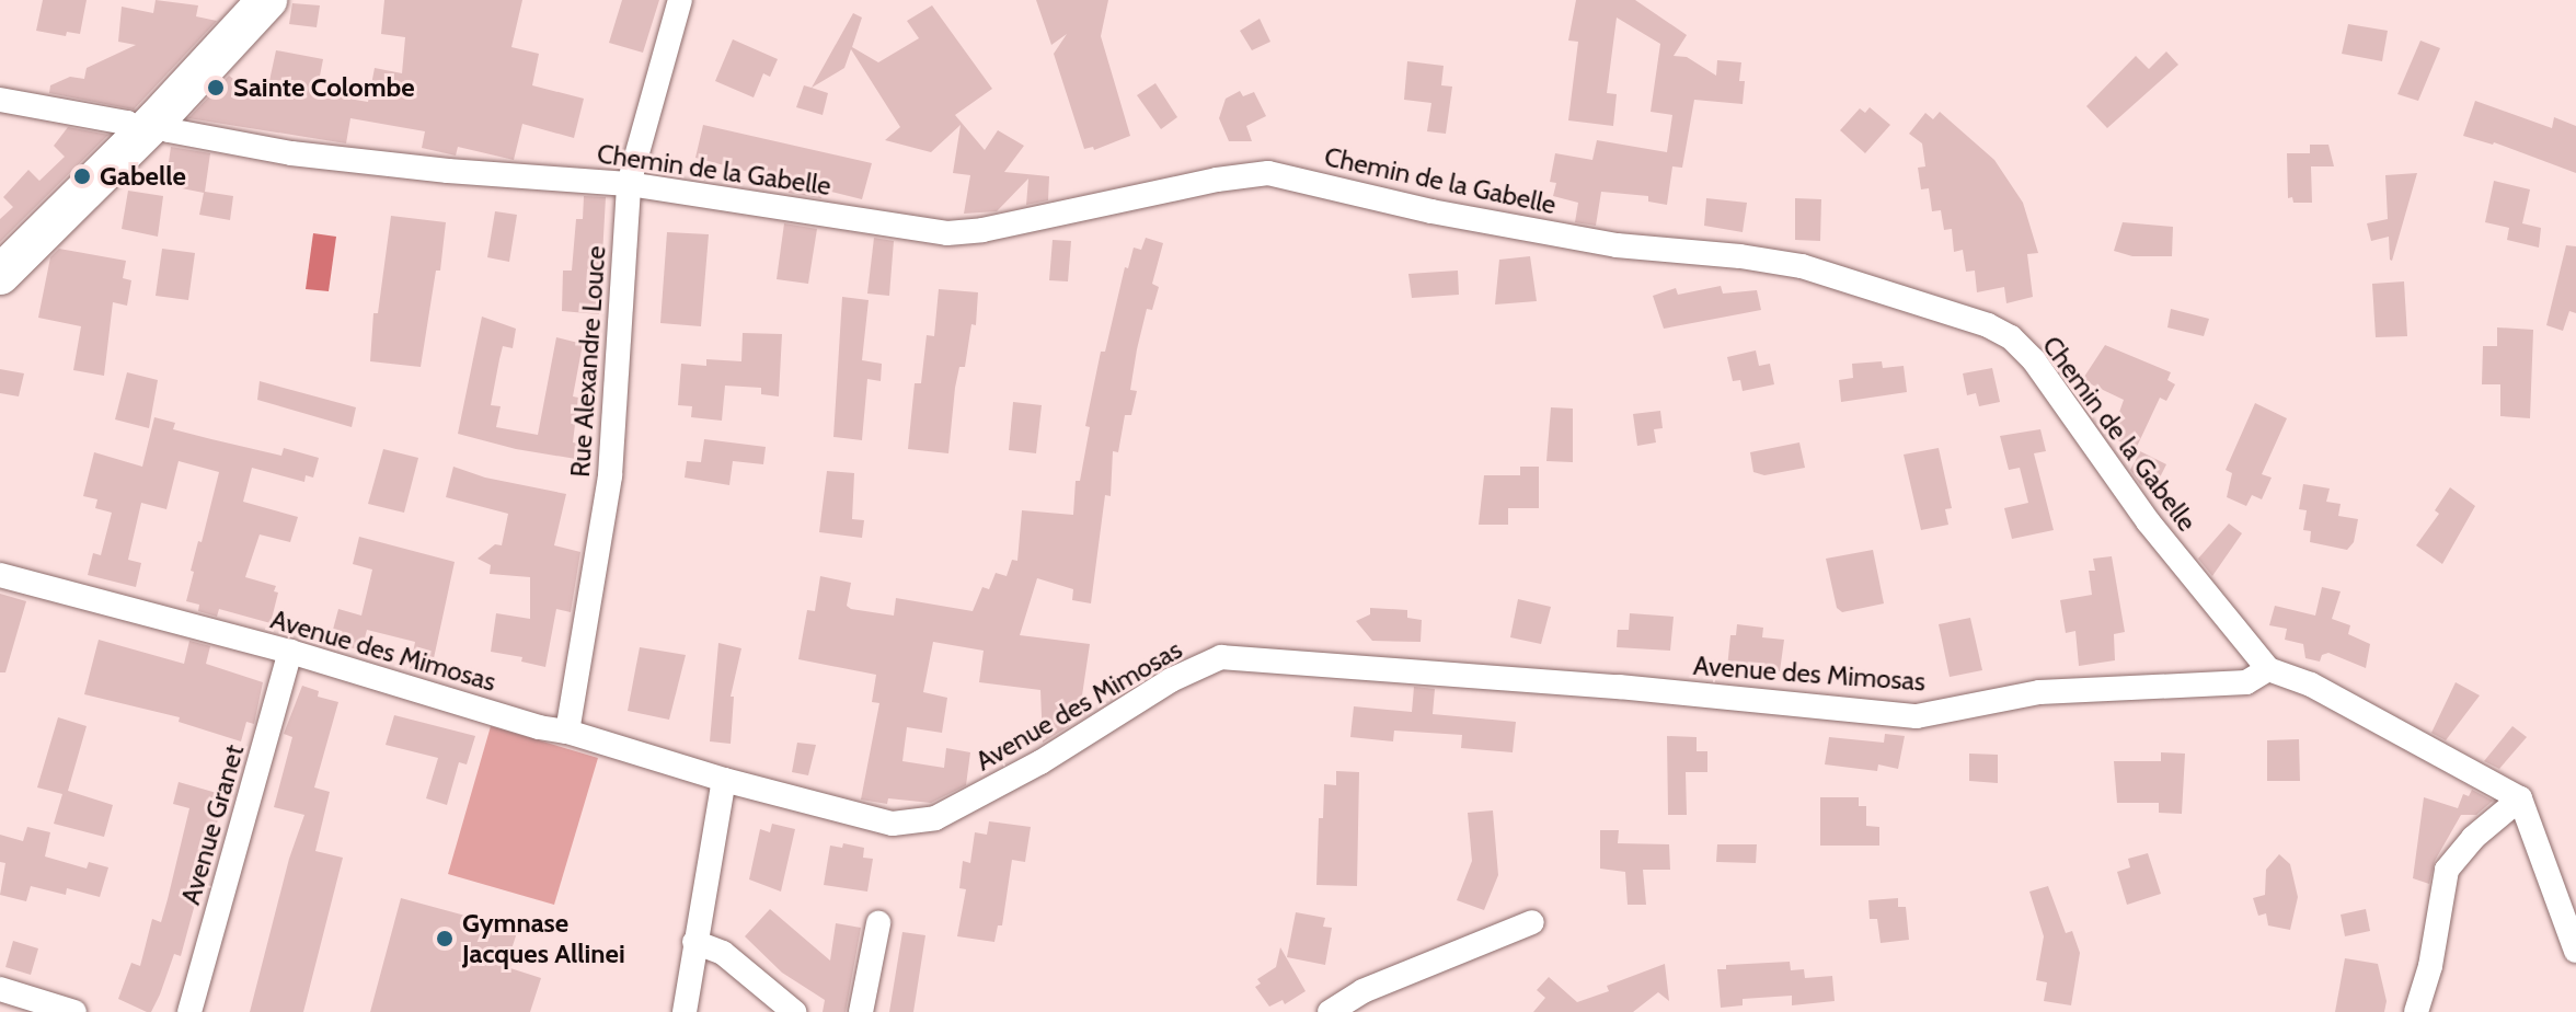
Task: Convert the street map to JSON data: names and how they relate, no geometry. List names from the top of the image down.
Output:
{
  "streets": {
    "street": [
      "Chemin de la Gabelle",
      "Rue Alexandre Louce",
      "Avenue des Mimosas",
      "Avenue Granet"
    ]
  },
  "crossings": [
    ["Chemin de la Gabelle", "Rue Alexandre Louce"],
    ["Chemin de la Gabelle", "Avenue des Mimosas"],
    ["Rue Alexandre Louce", "Avenue des Mimosas"],
    ["Avenue des Mimosas", "Avenue Granet"]
  ],
  "places": ["Sainte Colombe", "Gabelle", "Gymnase Jacques Allinei"]
}
